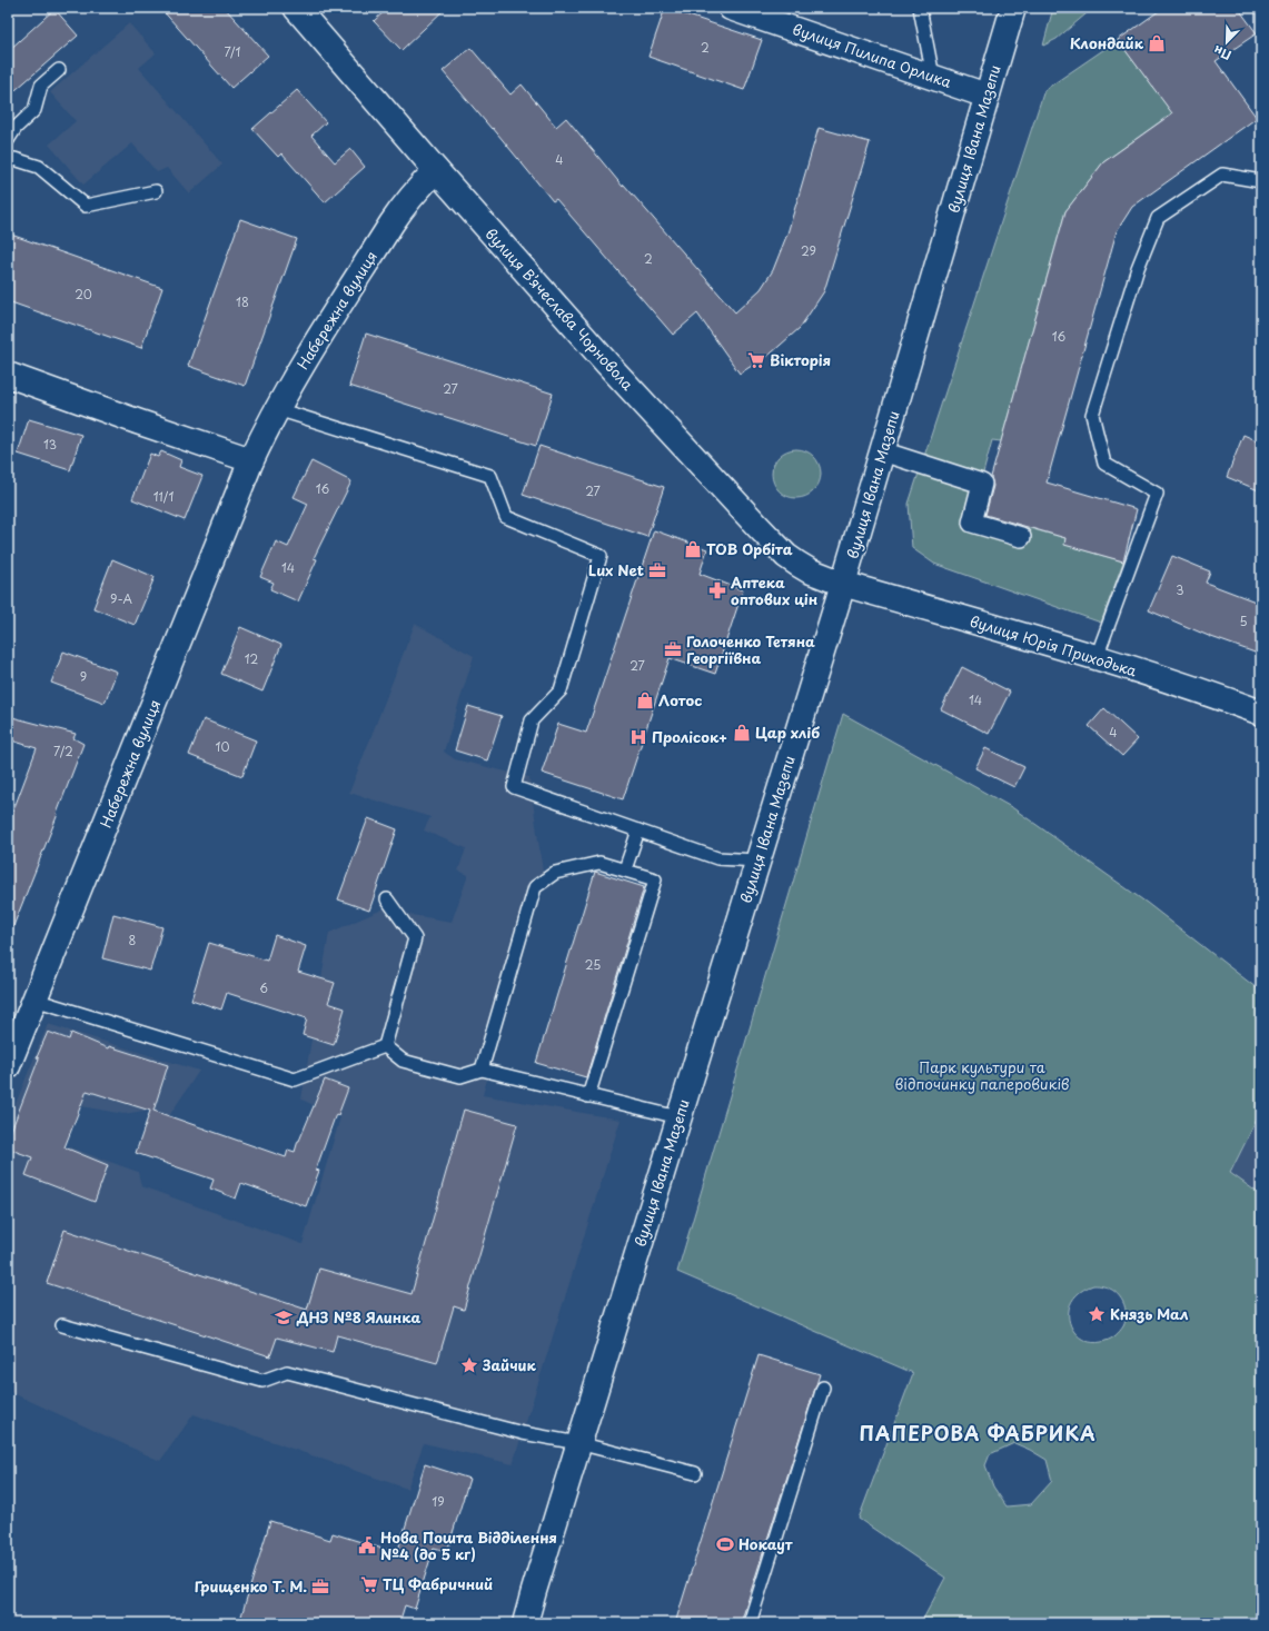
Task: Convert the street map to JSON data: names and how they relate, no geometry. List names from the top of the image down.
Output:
{
  "streets": {
    "street": [
      "вулиця Пилипа Орлика",
      "вулиця Івана Мазепи",
      "вулиця Вʼячеслава Чорновола",
      "Набережна вулиця",
      "вулиця Юрія Приходька"
    ]
  },
  "crossings": [
    ["вулиця Пилипа Орлика", "вулиця Івана Мазепи"],
    ["вулиця Івана Мазепи", "вулиця Вʼячеслава Чорновола"],
    ["вулиця Івана Мазепи", "вулиця Юрія Приходька"],
    ["вулиця Вʼячеслава Чорновола", "Набережна вулиця"],
    ["вулиця Вʼячеслава Чорновола", "вулиця Юрія Приходька"]
  ],
  "districts": ["ПАПЕРОВА ФАБРИКА"],
  "parks": ["Парк культури та відпочинку паперовиків"],
  "places": {
    "shop": [
      "Клондайк",
      "ТОВ Орбіта",
      "Лотос",
      "Цар хліб"
    ],
    "supermarket": ["Вікторія", "ТЦ Фабричний"],
    "office": ["Lux Net", "Голоченко Тетяна Георгіївна", "Грищенко Т. М."],
    "pharmacy": ["Аптека оптових цін"],
    "hospital": ["Пролісок+"],
    "place": ["Князь Мал", "Зайчик"],
    "school or university": ["ДНЗ №8 Ялинка"],
    "sports": ["Нокаут"],
    "public building": ["Нова Пошта Відділення №4 (до 5 кг)"]
  },
  "house_numbers": [
    "2",
    "7/1",
    "4",
    "29",
    "2",
    "20",
    "18",
    "16",
    "27",
    "13",
    "16",
    "27",
    "11/1",
    "14",
    "3",
    "9-А",
    "5",
    "12",
    "27",
    "9",
    "14",
    "4",
    "10",
    "7/2",
    "8",
    "25",
    "6",
    "19"
  ],
  "north": "bottom left"
}
